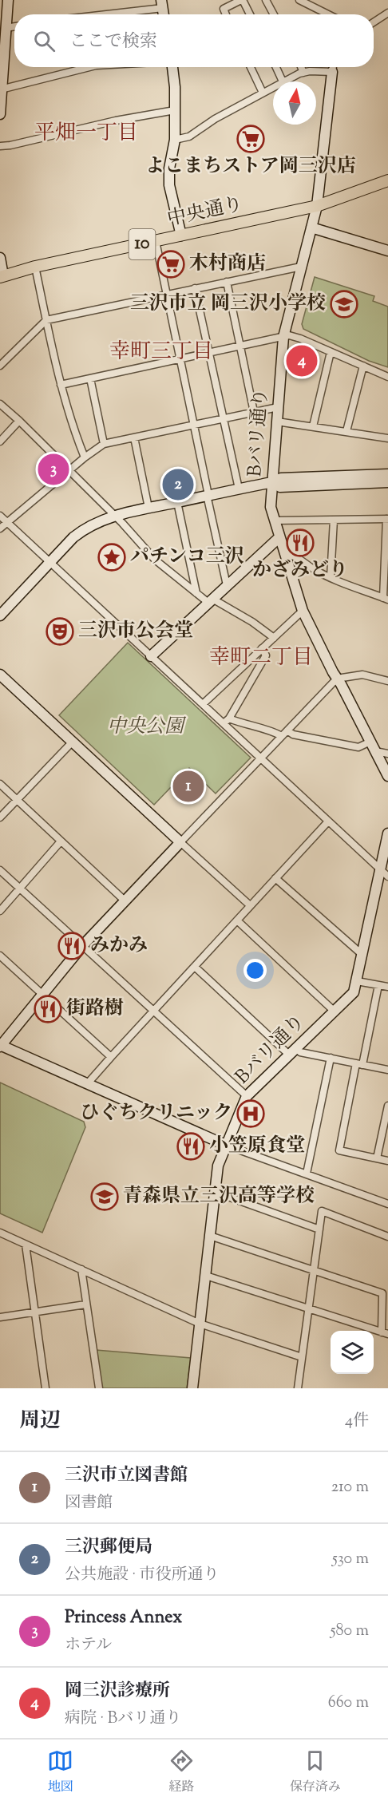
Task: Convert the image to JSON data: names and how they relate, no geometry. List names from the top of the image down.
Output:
{
  "streets": {
    "main road": ["中央通り", "10"],
    "street": ["Bバリ通り"]
  },
  "crossings": [
    ["中央通り", "Bバリ通り"]
  ],
  "districts": ["平畑一丁目", "幸町三丁目", "幸町二丁目"],
  "parks": ["中央公園"],
  "places": {
    "supermarket": ["よこまちストア岡三沢店", "木村商店"],
    "school or university": ["三沢市立 岡三沢小学校", "青森県立三沢高等学校"],
    "restaurant": [
      "かざみどり",
      "みかみ",
      "街路樹",
      "小笠原食堂"
    ],
    "place": ["パチンコ三沢"],
    "theatre": ["三沢市公会堂"],
    "hospital": ["ひぐちクリニック"]
  },
  "north": "top",
  "page": {
    "search": "ここで検索",
    "pins": [
      "4",
      "3",
      "2",
      "1"
    ],
    "heading": ["周辺", "4件"],
    "list": [
      {
        "mark": "1",
        "name": "三沢市立図書館",
        "note": "図書館",
        "value": "210 m"
      },
      {
        "mark": "2",
        "name": "三沢郵便局",
        "note": "公共施設 · 市役所通り",
        "value": "530 m"
      },
      {
        "mark": "3",
        "name": "Princess Annex",
        "note": "ホテル",
        "value": "580 m"
      },
      {
        "mark": "4",
        "name": "岡三沢診療所",
        "note": "病院 · Bバリ通り",
        "value": "660 m"
      }
    ],
    "nav": ["地図", "経路", "保存済み"]
  }
}
